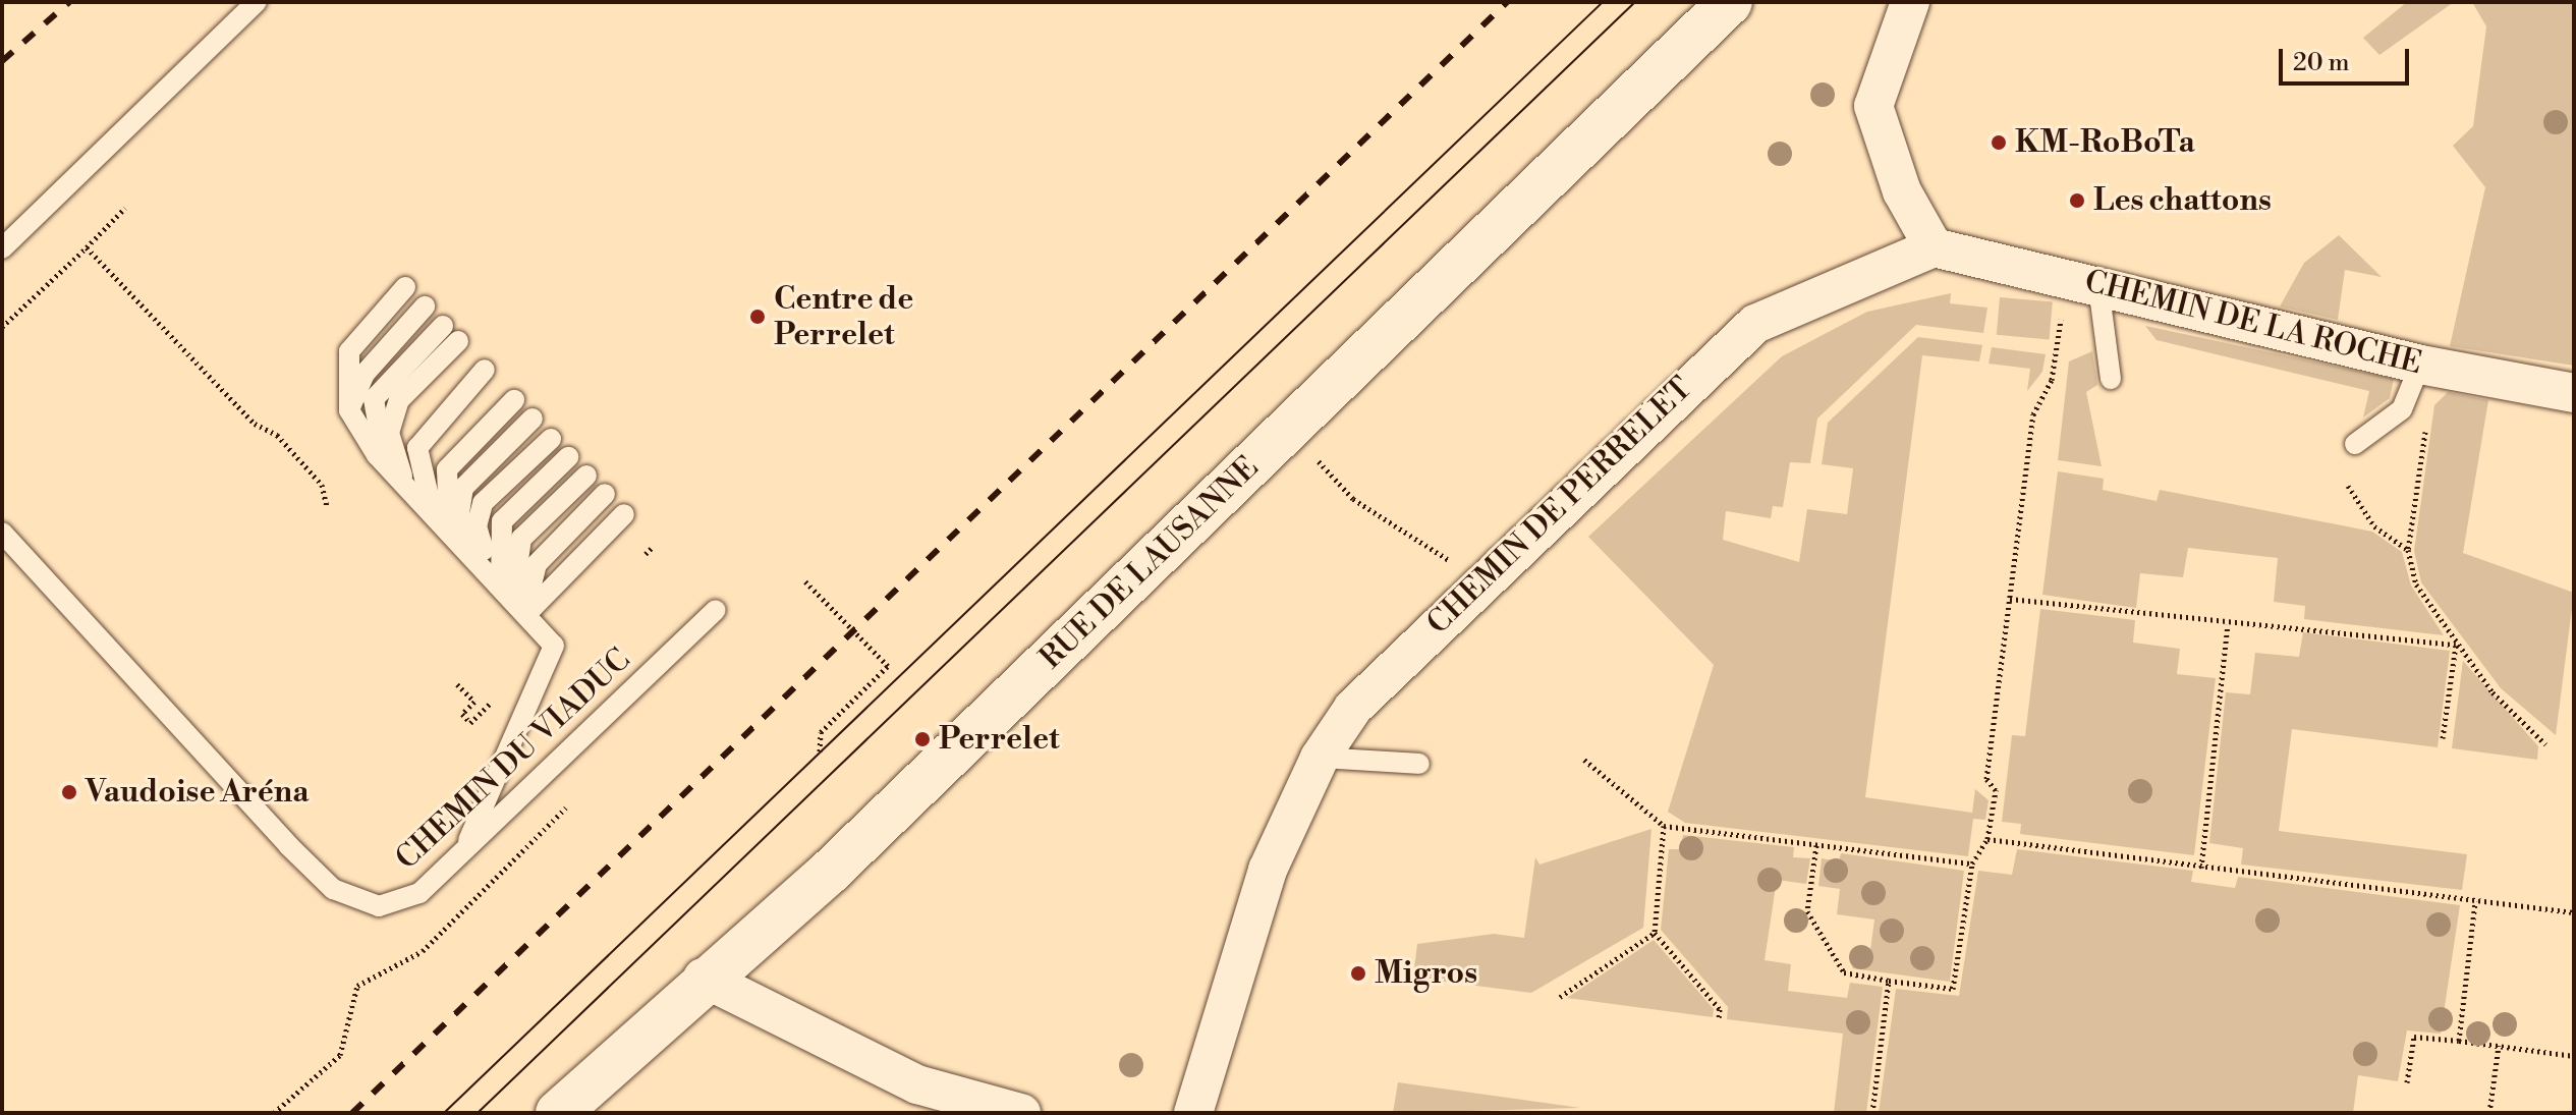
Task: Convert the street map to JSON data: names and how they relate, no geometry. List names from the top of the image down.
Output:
{
  "streets": {
    "main road": ["RUE DE LAUSANNE"],
    "street": ["CHEMIN DE LA ROCHE", "CHEMIN DE PERRELET"],
    "lane": ["CHEMIN DU VIADUC"]
  },
  "crossings": [
    ["CHEMIN DE LA ROCHE", "CHEMIN DE PERRELET"]
  ],
  "places": [
    "KM-RoBoTa",
    "Les chattons",
    "Centre de Perrelet",
    "Perrelet",
    "Vaudoise Aréna",
    "Migros"
  ],
  "scale_bar": "20 m"
}
